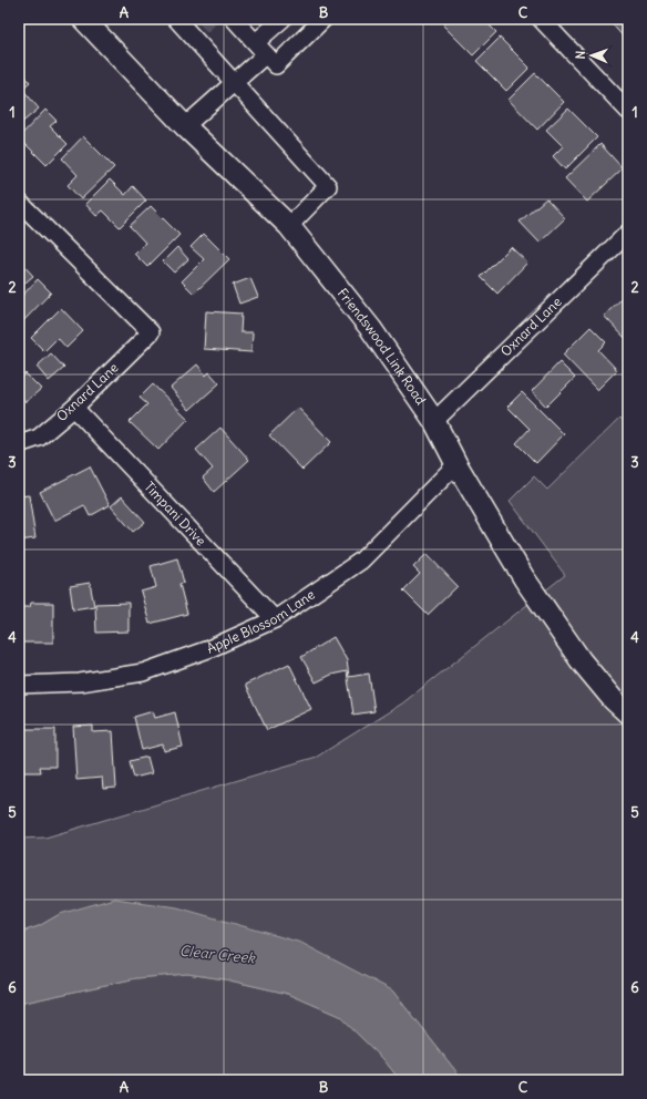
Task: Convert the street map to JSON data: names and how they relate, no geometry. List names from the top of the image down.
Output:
{
  "streets": {
    "main road": ["Friendswood Link Road"],
    "street": ["Oxnard Lane", "Timpani Drive", "Apple Blossom Lane"]
  },
  "crossings": [
    ["Oxnard Lane", "Friendswood Link Road"],
    ["Oxnard Lane", "Timpani Drive"],
    ["Friendswood Link Road", "Apple Blossom Lane"],
    ["Timpani Drive", "Apple Blossom Lane"]
  ],
  "water": ["Clear Creek"],
  "north": "left",
  "grid": {
    "columns": ["A", "B", "C"],
    "rows": [
      "1",
      "2",
      "3",
      "4",
      "5",
      "6"
    ]
  }
}
